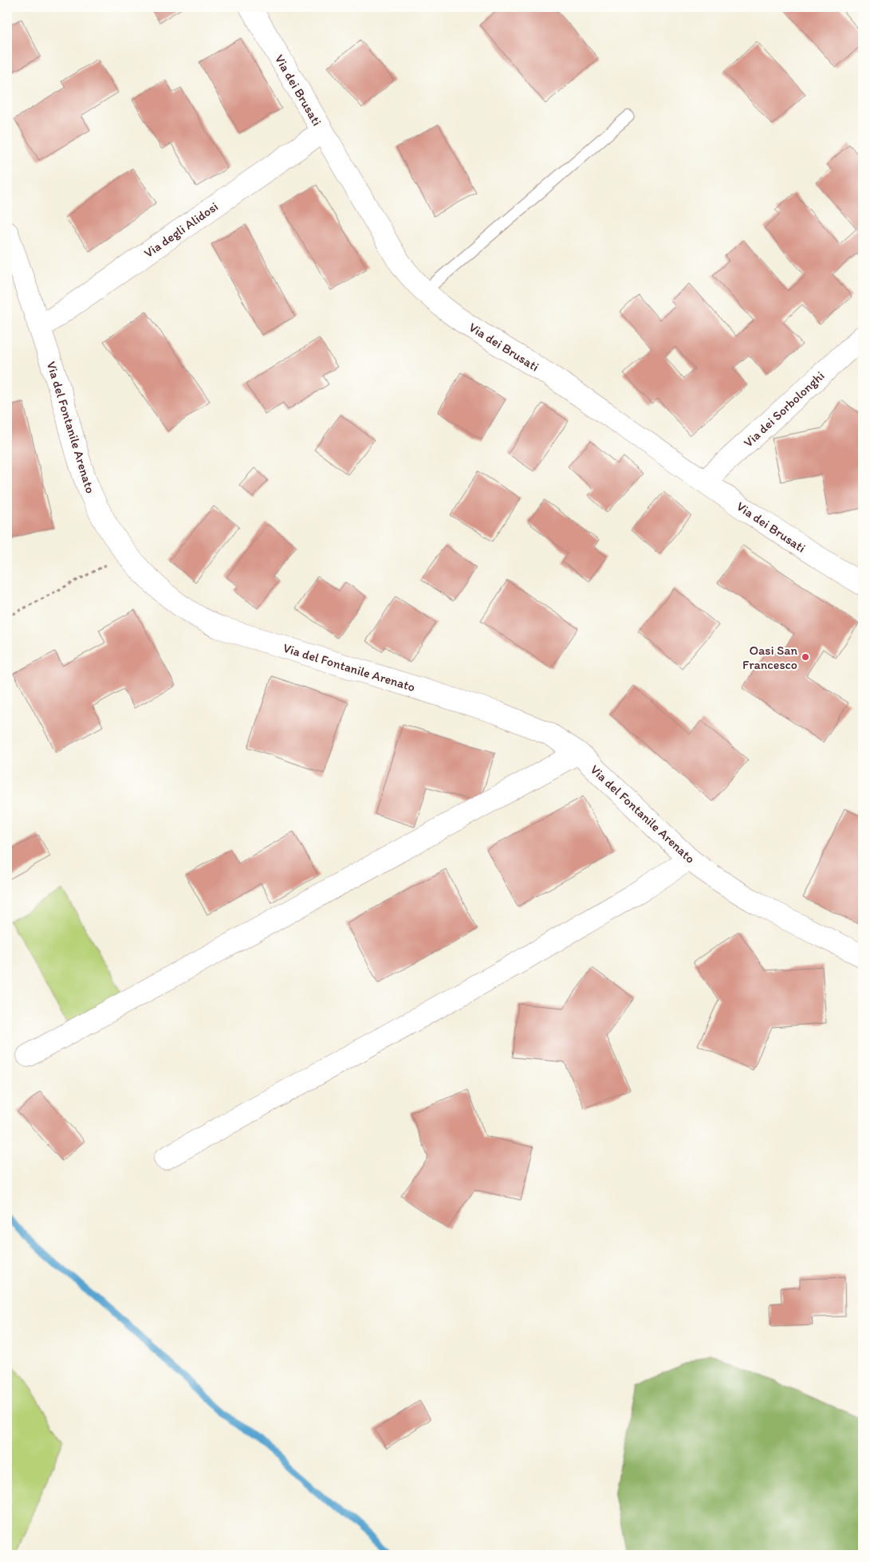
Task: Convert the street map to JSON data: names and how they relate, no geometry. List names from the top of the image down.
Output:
{
  "streets": {
    "street": [
      "Via dei Brusati",
      "Via degli Alidosi",
      "Via dei Sorbolonghi",
      "Via del Fontanile Arenato"
    ]
  },
  "crossings": [
    ["Via dei Brusati", "Via degli Alidosi"],
    ["Via dei Brusati", "Via dei Sorbolonghi"],
    ["Via degli Alidosi", "Via del Fontanile Arenato"]
  ],
  "places": ["Oasi San Francesco"]
}
